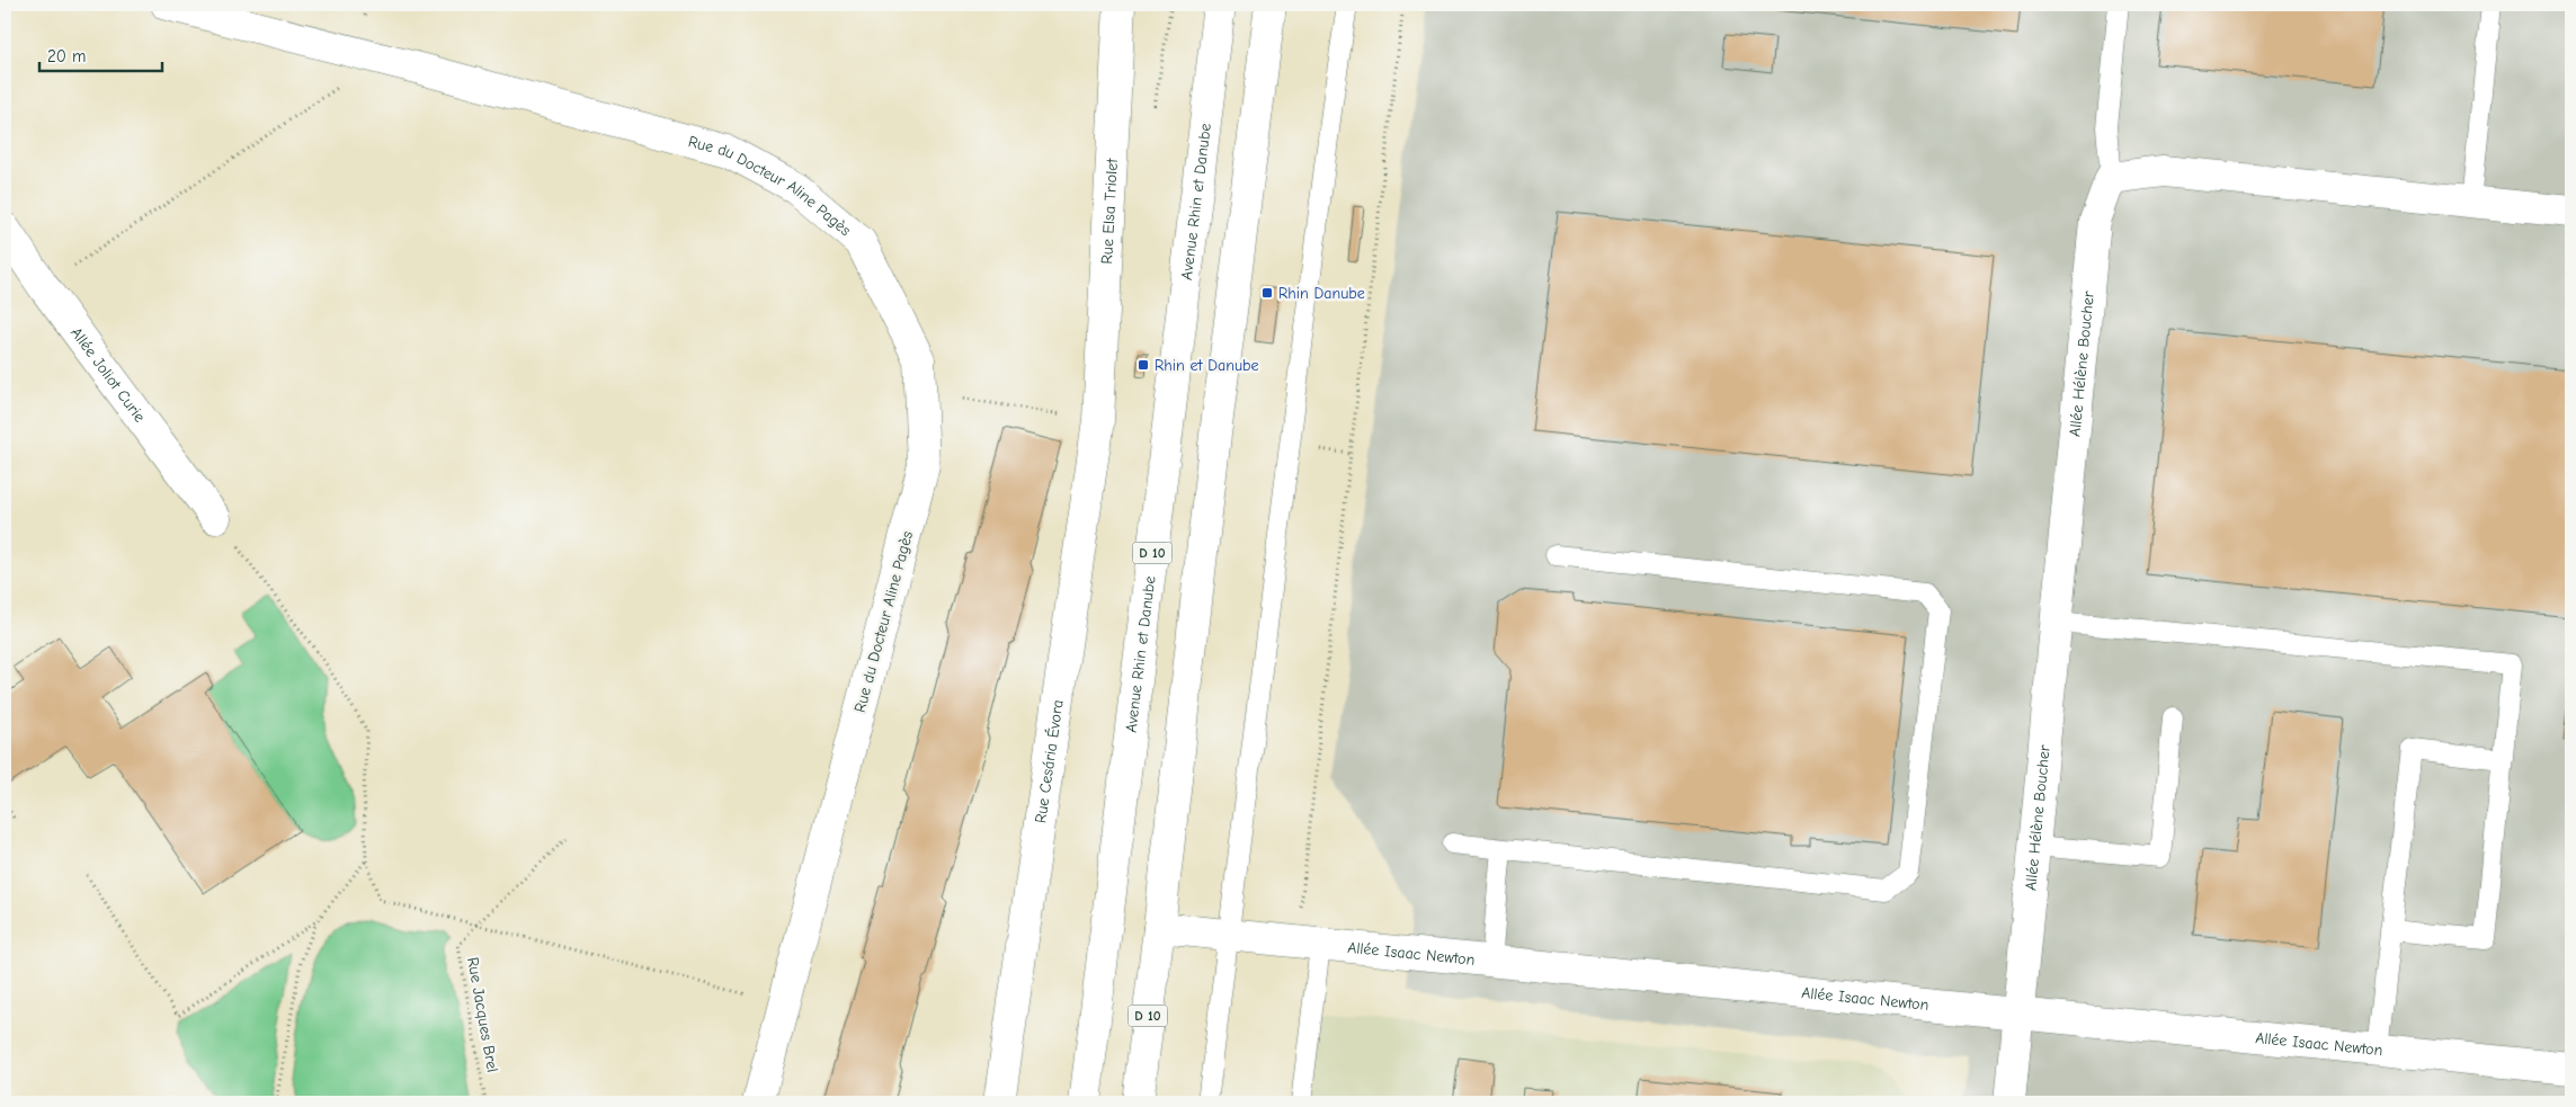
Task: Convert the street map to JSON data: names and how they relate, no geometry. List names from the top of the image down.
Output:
{
  "streets": {
    "street": [
      "Rue du Docteur Aline Pagès",
      "Avenue Rhin et Danube",
      "Rue Elsa Triolet",
      "Allée Hélène Boucher",
      "Allée Joliot Curie",
      "D 10",
      "Rue Cesária Évora",
      "Allée Isaac Newton"
    ],
    "path": ["Rue Jacques Brel"]
  },
  "crossings": [
    ["Rue Elsa Triolet", "Rue Cesária Évora"],
    ["Allée Hélène Boucher", "Allée Isaac Newton"],
    ["D 10", "Allée Isaac Newton"]
  ],
  "places": {
    "transit": ["Rhin Danube", "Rhin et Danube"]
  },
  "scale_bar": "20 m"
}
